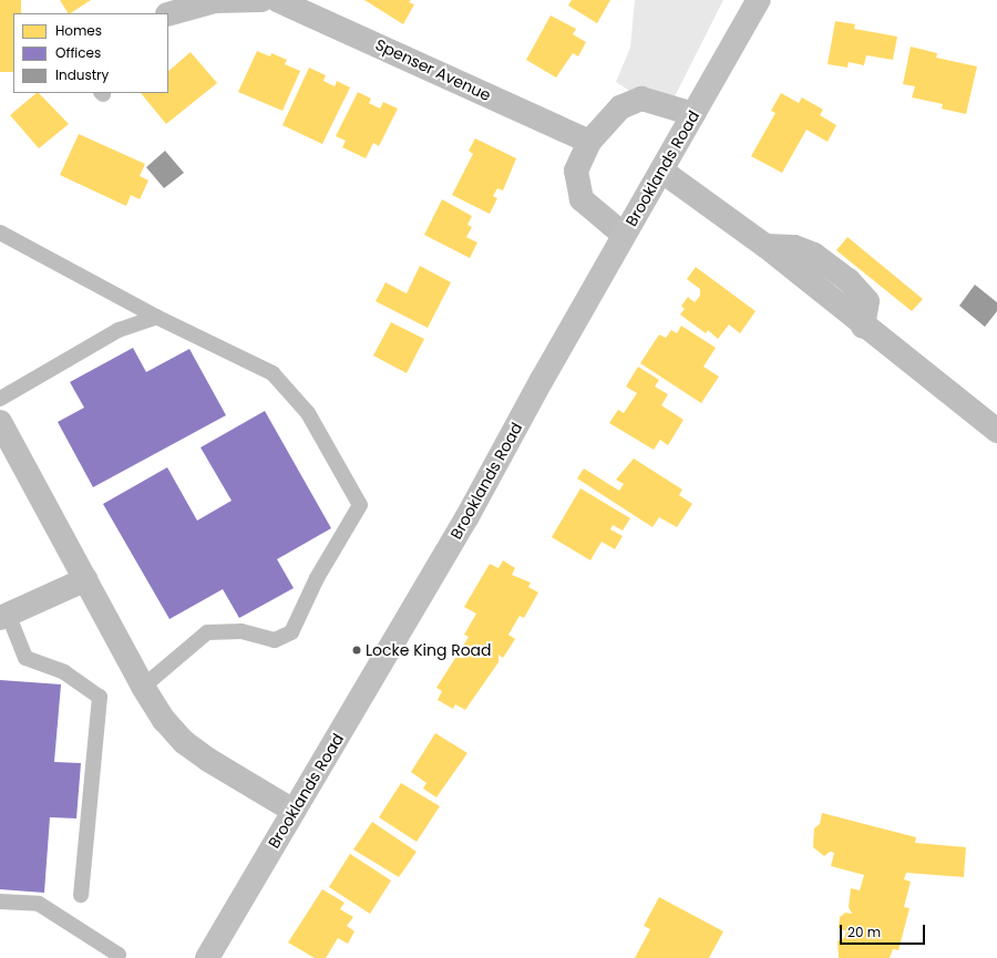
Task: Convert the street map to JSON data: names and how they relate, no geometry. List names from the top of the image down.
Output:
{
  "streets": {
    "main road": ["Brooklands Road"],
    "street": ["Spenser Avenue"]
  },
  "places": ["Locke King Road"],
  "legend": ["Homes", "Offices", "Industry"],
  "scale_bar": "20 m"
}
